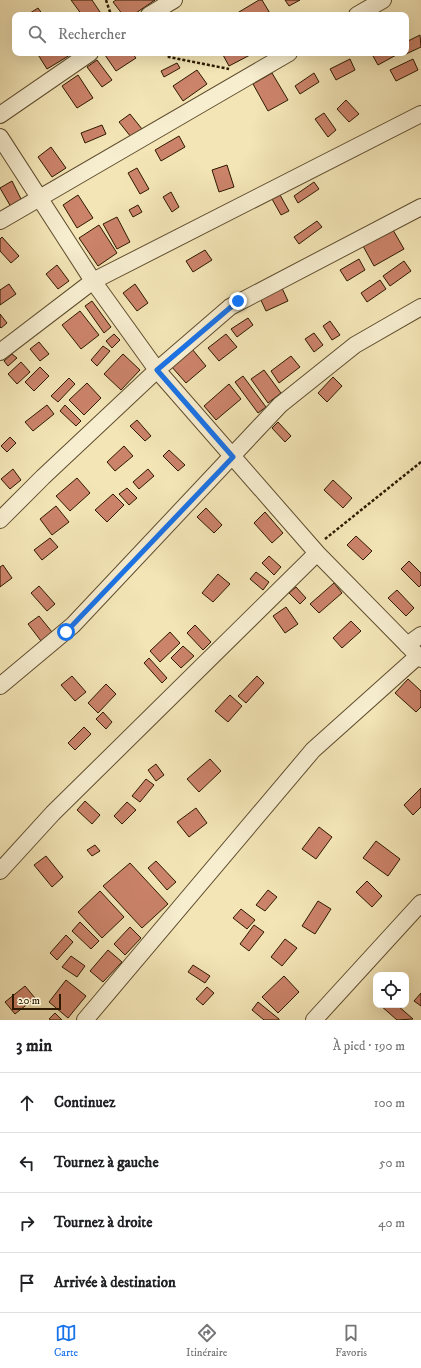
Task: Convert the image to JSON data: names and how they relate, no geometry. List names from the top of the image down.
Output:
{
  "scale_bar": "20 m",
  "page": {
    "search": "Rechercher",
    "scale": "20 m",
    "heading": ["3 min", "À pied · 190 m"],
    "list": [
      ["Continuez", "100 m"],
      ["Tournez à gauche", "50 m"],
      ["Tournez à droite", "40 m"],
      "Arrivée à destination"
    ],
    "nav": ["Carte", "Itinéraire", "Favoris"]
  }
}
